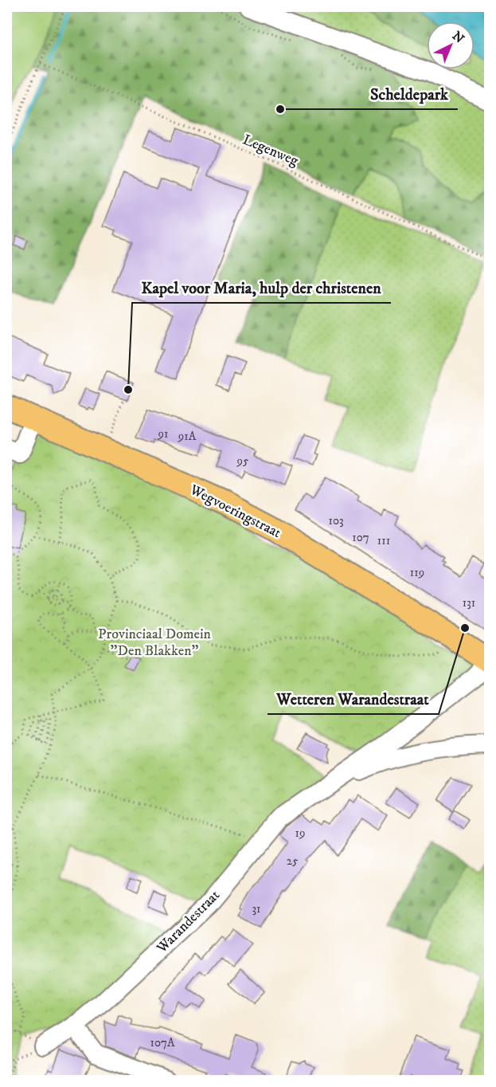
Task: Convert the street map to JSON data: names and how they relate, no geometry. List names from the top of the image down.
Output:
{
  "streets": {
    "main road": ["Wegvoeringstraat"],
    "street": ["Warandestraat"],
    "path": ["Legenweg"]
  },
  "crossings": [
    ["Wegvoeringstraat", "Warandestraat"]
  ],
  "parks": ["Provinciaal Domein \"Den Blakken\""],
  "places": ["Scheldepark", "Kapel voor Maria, hulp der christenen", "Wetteren Warandestraat"],
  "house_numbers": [
    "91",
    "91A",
    "95",
    "103",
    "107",
    "111",
    "119",
    "131",
    "19",
    "25",
    "31",
    "107A"
  ],
  "north": "top right"
}
